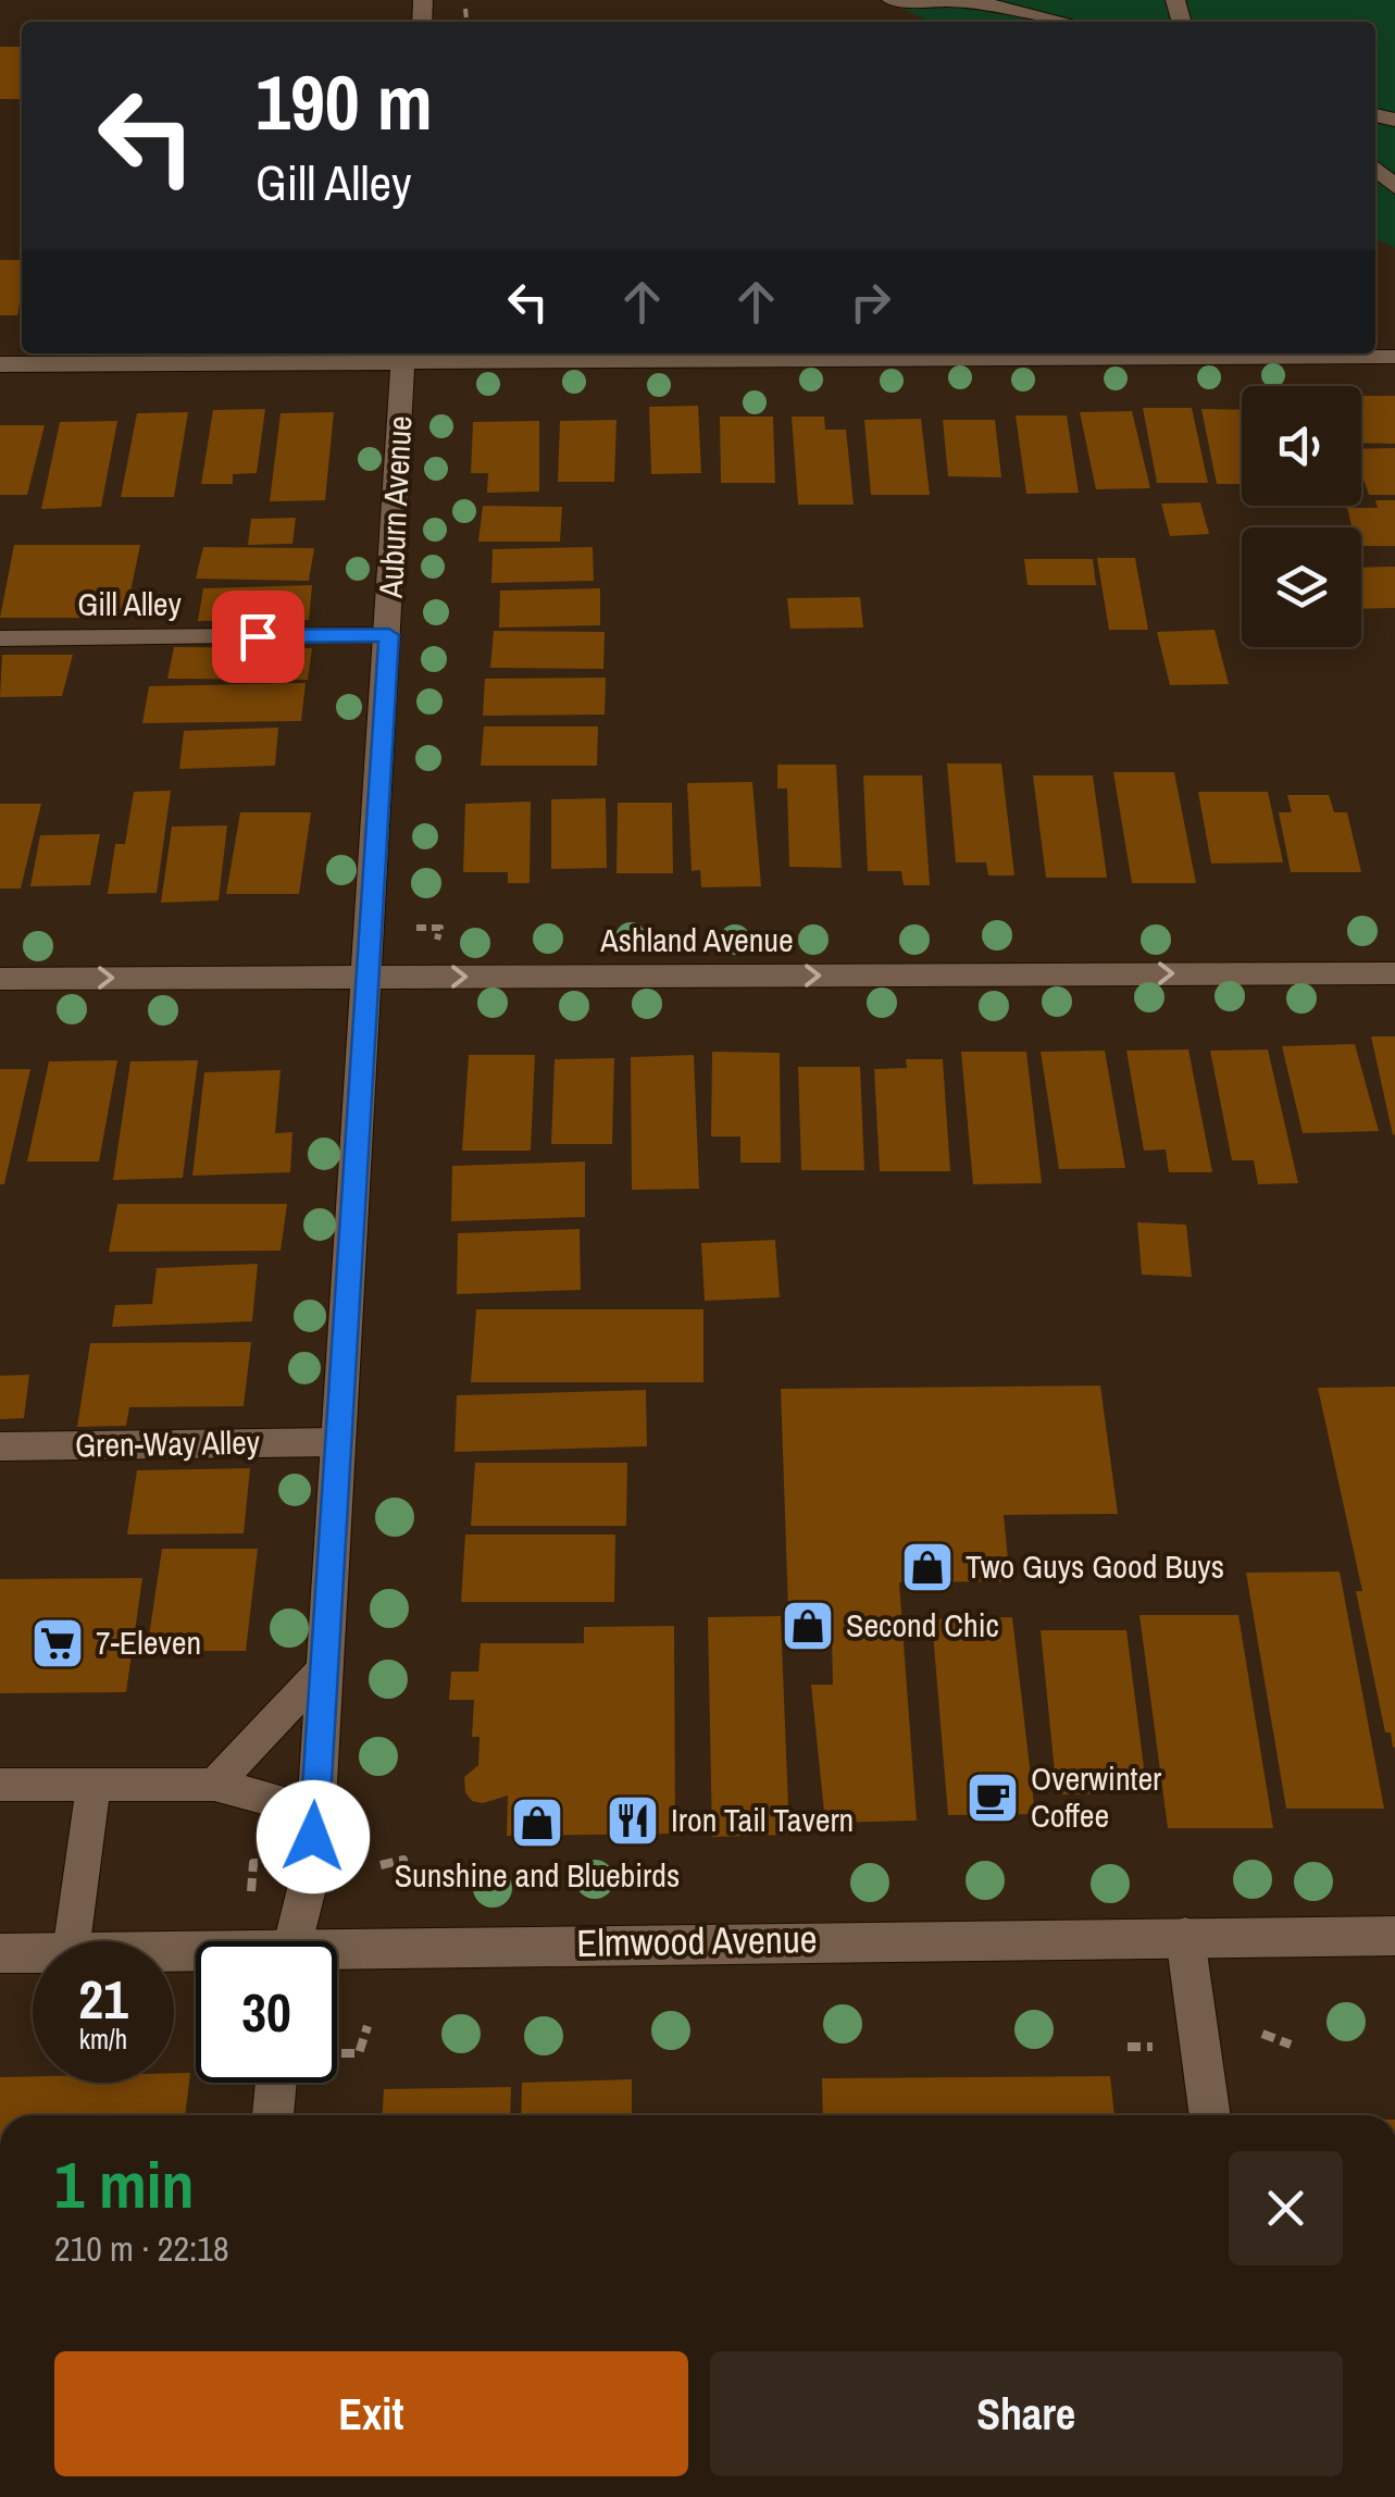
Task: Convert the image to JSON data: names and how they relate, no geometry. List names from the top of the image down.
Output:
{
  "streets": {
    "street": ["Auburn Avenue", "Ashland Avenue", "Elmwood Avenue"],
    "lane": ["Gill Alley", "Gren-Way Alley"]
  },
  "crossings": [
    ["Auburn Avenue", "Gill Alley"],
    ["Auburn Avenue", "Ashland Avenue"],
    ["Auburn Avenue", "Gren-Way Alley"]
  ],
  "one_way": ["Ashland Avenue"],
  "places": {
    "shop": ["Two Guys Good Buys", "Second Chic", "Sunshine and Bluebirds"],
    "supermarket": ["7-Eleven"],
    "cafe": ["Overwinter Coffee"],
    "restaurant": ["Iron Tail Tavern"]
  },
  "page": {
    "turn": ["190 m", "Gill Alley"],
    "speed": "21 km/h",
    "limit": "30",
    "heading": ["1 min", "210 m · 22:18"],
    "buttons": ["Exit", "Share"]
  }
}
